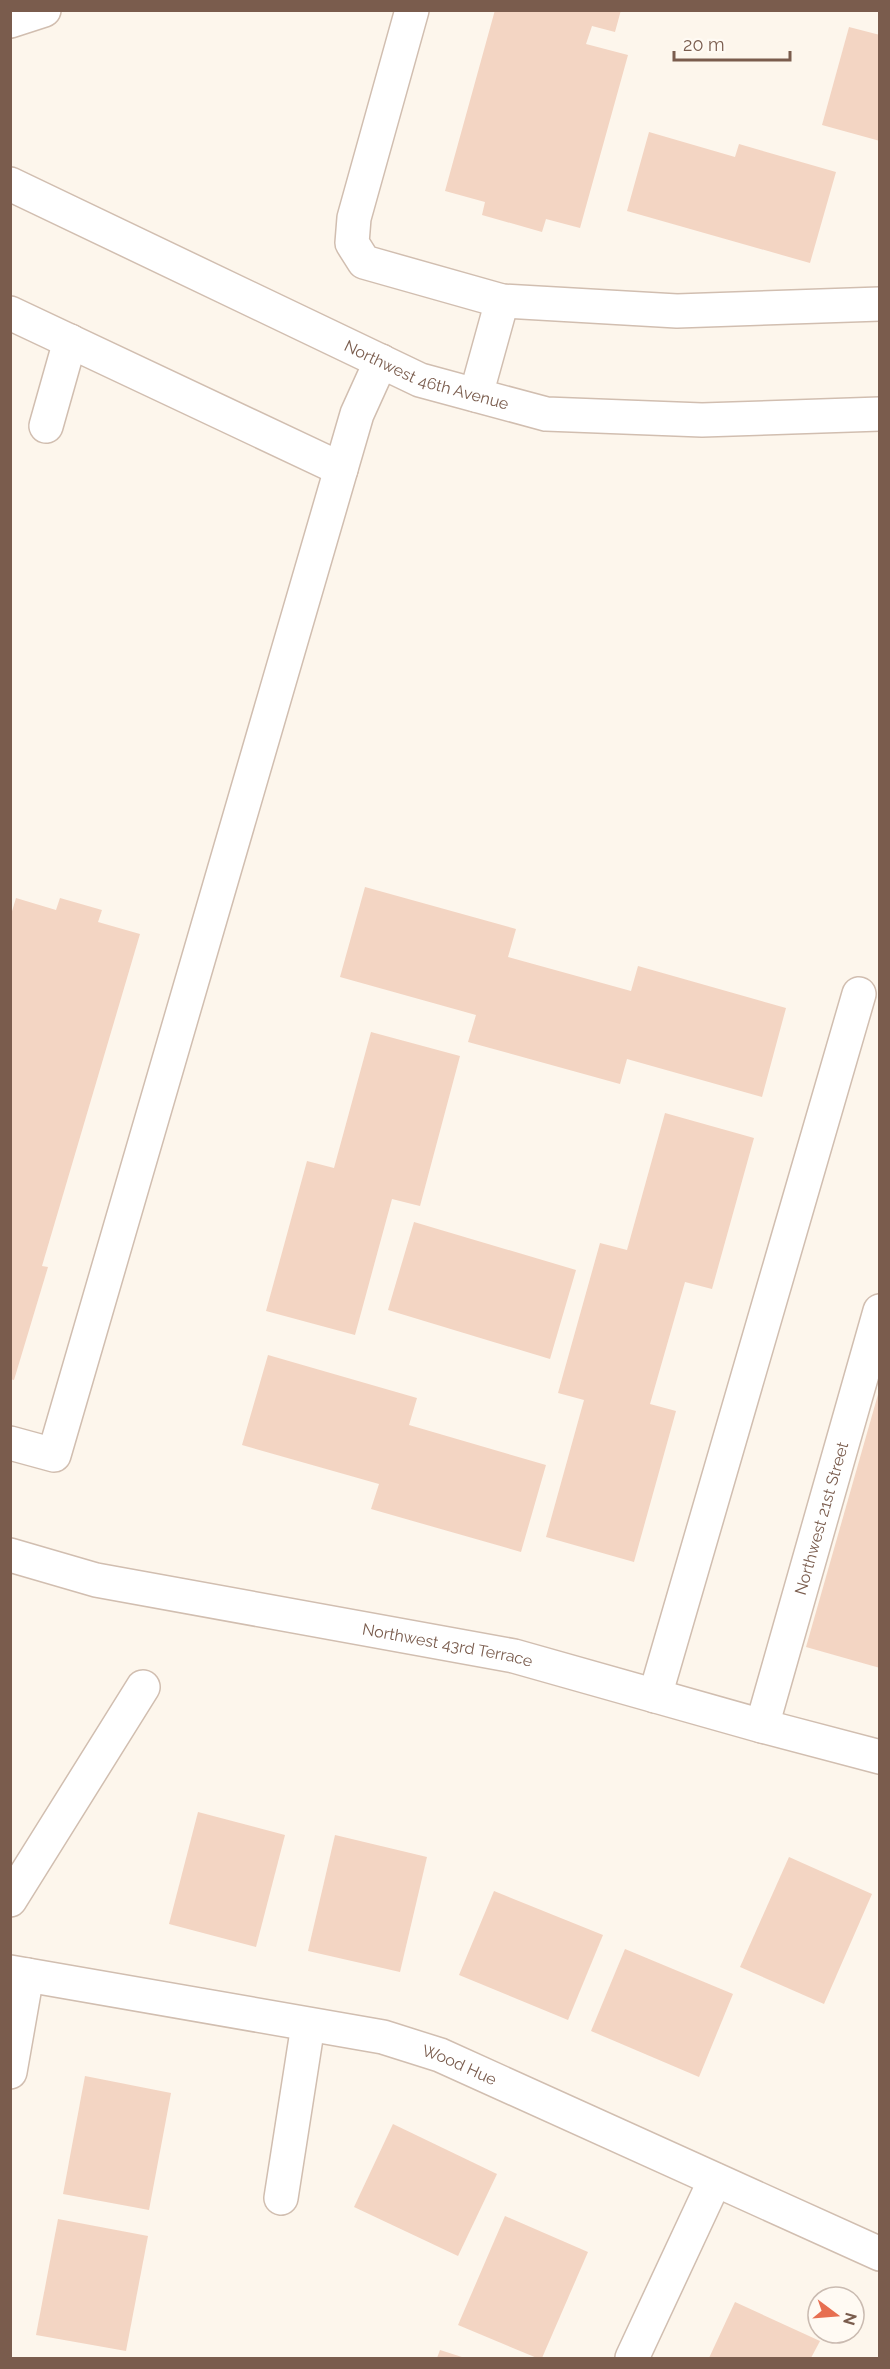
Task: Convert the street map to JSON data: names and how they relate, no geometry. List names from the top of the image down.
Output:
{
  "streets": {
    "street": [
      "Northwest 46th Avenue",
      "Northwest 21st Street",
      "Northwest 43rd Terrace",
      "Wood Hue"
    ]
  },
  "crossings": [
    ["Northwest 21st Street", "Northwest 43rd Terrace"]
  ],
  "scale_bar": "20 m",
  "north": "right"
}
